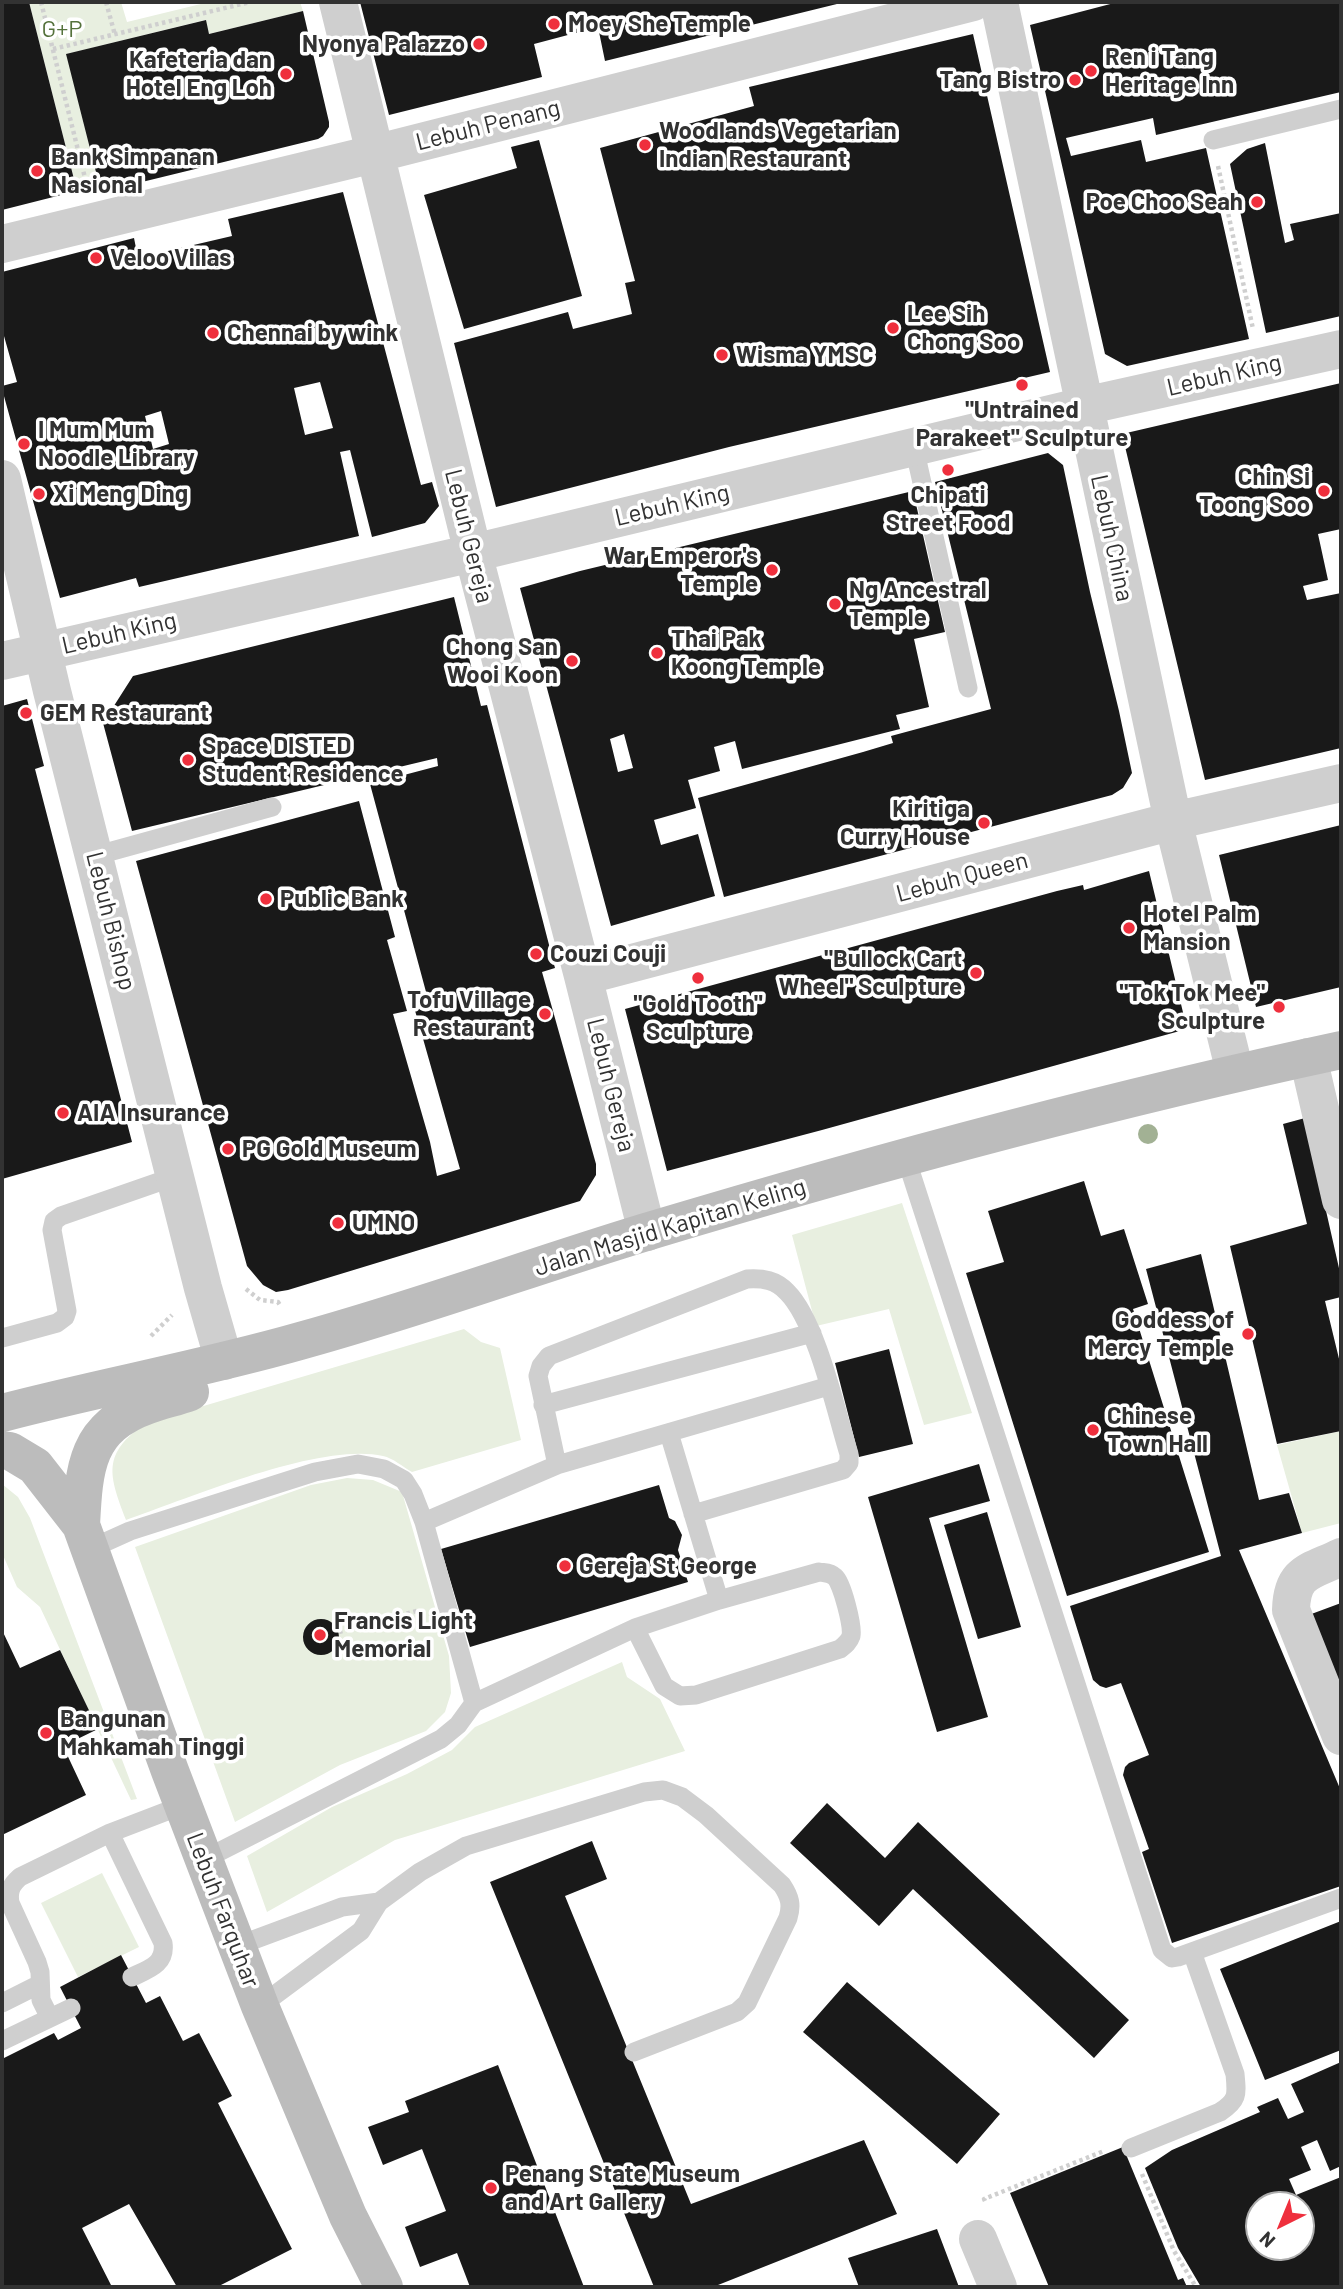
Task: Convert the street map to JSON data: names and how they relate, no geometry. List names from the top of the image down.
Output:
{
  "streets": {
    "main road": ["Jalan Masjid Kapitan Keling", "Lebuh Farquhar"],
    "street": [
      "Lebuh Penang",
      "Lebuh King",
      "Lebuh Gereja",
      "Lebuh China",
      "Lebuh Queen",
      "Lebuh Bishop"
    ]
  },
  "crossings": [
    ["Lebuh Penang", "Lebuh Gereja"],
    ["Lebuh King", "Lebuh Gereja"],
    ["Lebuh King", "Lebuh China"],
    ["Lebuh King", "Lebuh Bishop"],
    ["Lebuh Gereja", "Lebuh Queen"],
    ["Lebuh Gereja", "Jalan Masjid Kapitan Keling"],
    ["Lebuh China", "Lebuh Queen"],
    ["Lebuh China", "Jalan Masjid Kapitan Keling"],
    ["Lebuh Bishop", "Jalan Masjid Kapitan Keling"],
    ["Lebuh Bishop", "Lebuh Farquhar"],
    ["Jalan Masjid Kapitan Keling", "Lebuh Farquhar"]
  ],
  "parks": ["G+P"],
  "places": [
    "Moey She Temple",
    "Nyonya Palazzo",
    "Ren i Tang Heritage Inn",
    "Kafeteria dan Hotel Eng Loh",
    "Tang Bistro",
    "Woodlands Vegetarian Indian Restaurant",
    "Bank Simpanan Nasional",
    "Poe Choo Seah",
    "Veloo Villas",
    "Lee Sih Chong Soo",
    "Chennai by wink",
    "Wisma YMSC",
    "\"Untrained Parakeet\" Sculpture",
    "I Mum Mum Noodle Library",
    "Chipati Street Food",
    "Chin Si Toong Soo",
    "Xi Meng Ding",
    "War Emperor's Temple",
    "Ng Ancestral Temple",
    "Thai Pak Koong Temple",
    "Chong San Wooi Koon",
    "GEM Restaurant",
    "Space DISTED Student Residence",
    "Kiritiga Curry House",
    "Public Bank",
    "Hotel Palm Mansion",
    "Couzi Couji",
    "\"Bullock Cart Wheel\" Sculpture",
    "\"Gold Tooth\" Sculpture",
    "\"Tok Tok Mee\" Sculpture",
    "Tofu Village Restaurant",
    "AIA Insurance",
    "PG Gold Museum",
    "UMNO",
    "Goddess of Mercy Temple",
    "Chinese Town Hall",
    "Gereja St George",
    "Francis Light Memorial",
    "Bangunan Mahkamah Tinggi",
    "Penang State Museum and Art Gallery"
  ],
  "north": "bottom left"
}
